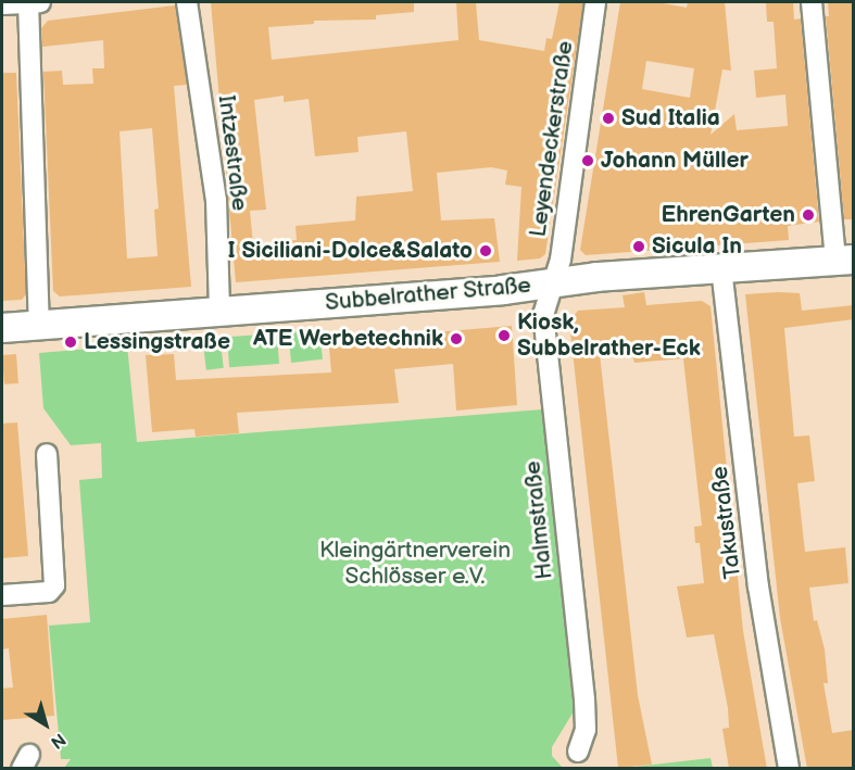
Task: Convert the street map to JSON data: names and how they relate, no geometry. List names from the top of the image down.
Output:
{
  "streets": {
    "main road": ["Subbelrather Straße"],
    "street": [
      "Leyendeckerstraße",
      "Intzestraße",
      "Halmstraße",
      "Takustraße"
    ]
  },
  "crossings": [
    ["Leyendeckerstraße", "Subbelrather Straße"],
    ["Leyendeckerstraße", "Halmstraße"],
    ["Intzestraße", "Subbelrather Straße"],
    ["Subbelrather Straße", "Halmstraße"],
    ["Subbelrather Straße", "Takustraße"]
  ],
  "parks": ["Kleingärtnerverein Schlösser e.V."],
  "places": [
    "Sud Italia",
    "Johann Müller",
    "EhrenGarten",
    "Sicula In",
    "I Siciliani-Dolce&Salato",
    "Kiosk, Subbelrather-Eck",
    "ATE Werbetechnik",
    "Lessingstraße"
  ],
  "north": "bottom right"
}
